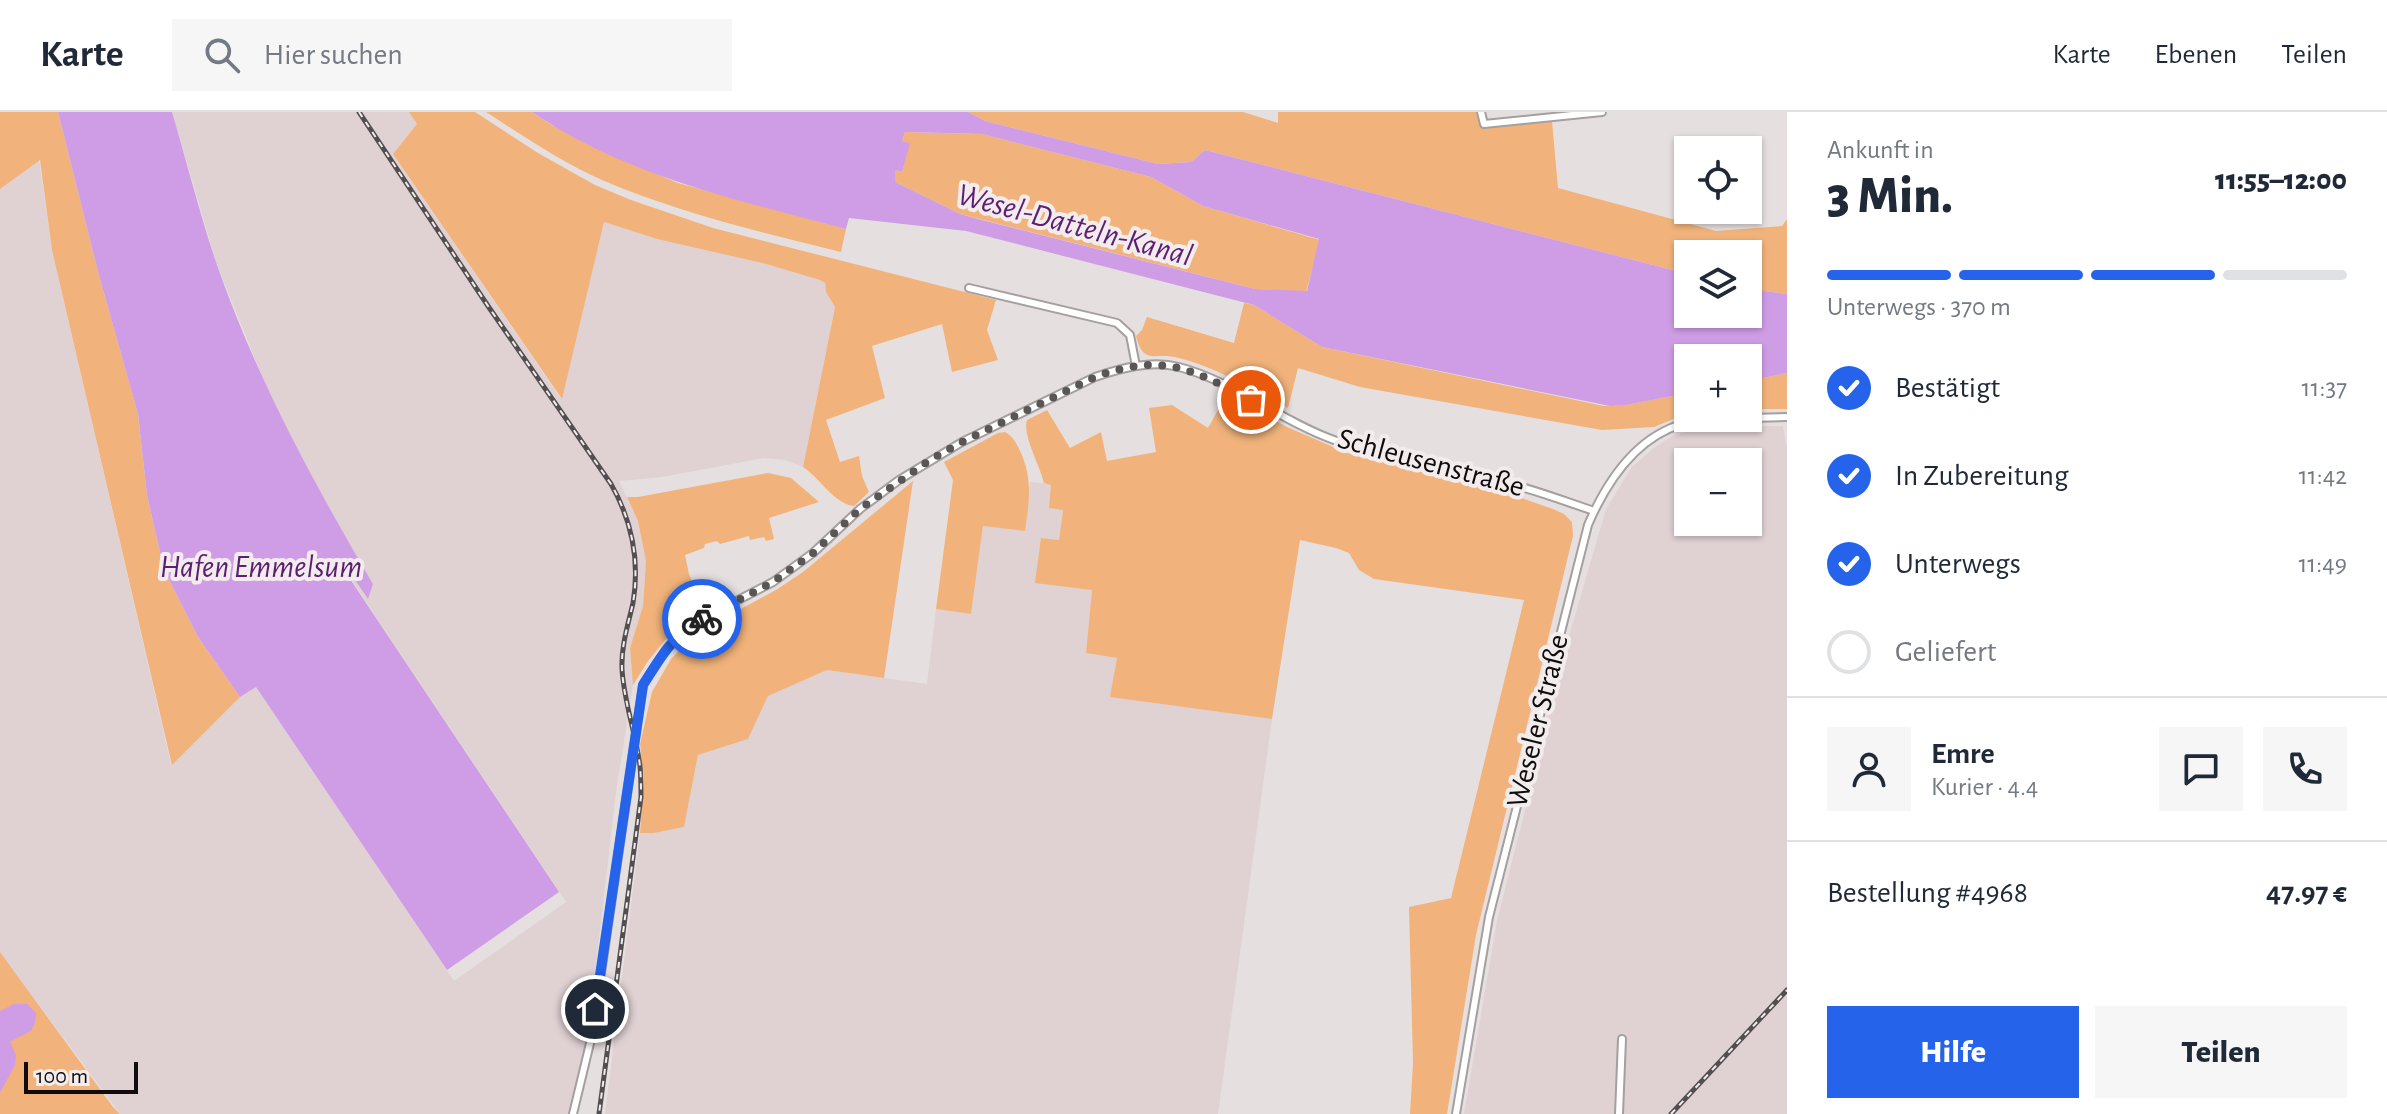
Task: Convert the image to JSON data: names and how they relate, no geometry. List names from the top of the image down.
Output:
{
  "streets": {
    "street": ["Schleusenstraße", "Weseler Straße"]
  },
  "crossings": [
    ["Schleusenstraße", "Weseler Straße"]
  ],
  "water": ["Wesel-Datteln-Kanal", "Hafen Emmelsum"],
  "scale_bar": "100 m",
  "page": {
    "header": "Karte",
    "search": "Hier suchen",
    "nav": ["Karte", "Ebenen", "Teilen"],
    "heading": ["3 Min.", "Ankunft in", "11:55–12:00"],
    "panel": [
      "Emre",
      "Kurier · 4.4",
      "Bestellung #4968",
      "47.97 €"
    ],
    "map_buttons": ["+", "−"],
    "bar": "Unterwegs · 370 m",
    "list": [
      ["Bestätigt", "11:37"],
      ["In Zubereitung", "11:42"],
      ["Unterwegs", "11:49"],
      "Geliefert"
    ],
    "buttons": ["Hilfe", "Teilen"],
    "scale": "100 m"
  }
}
